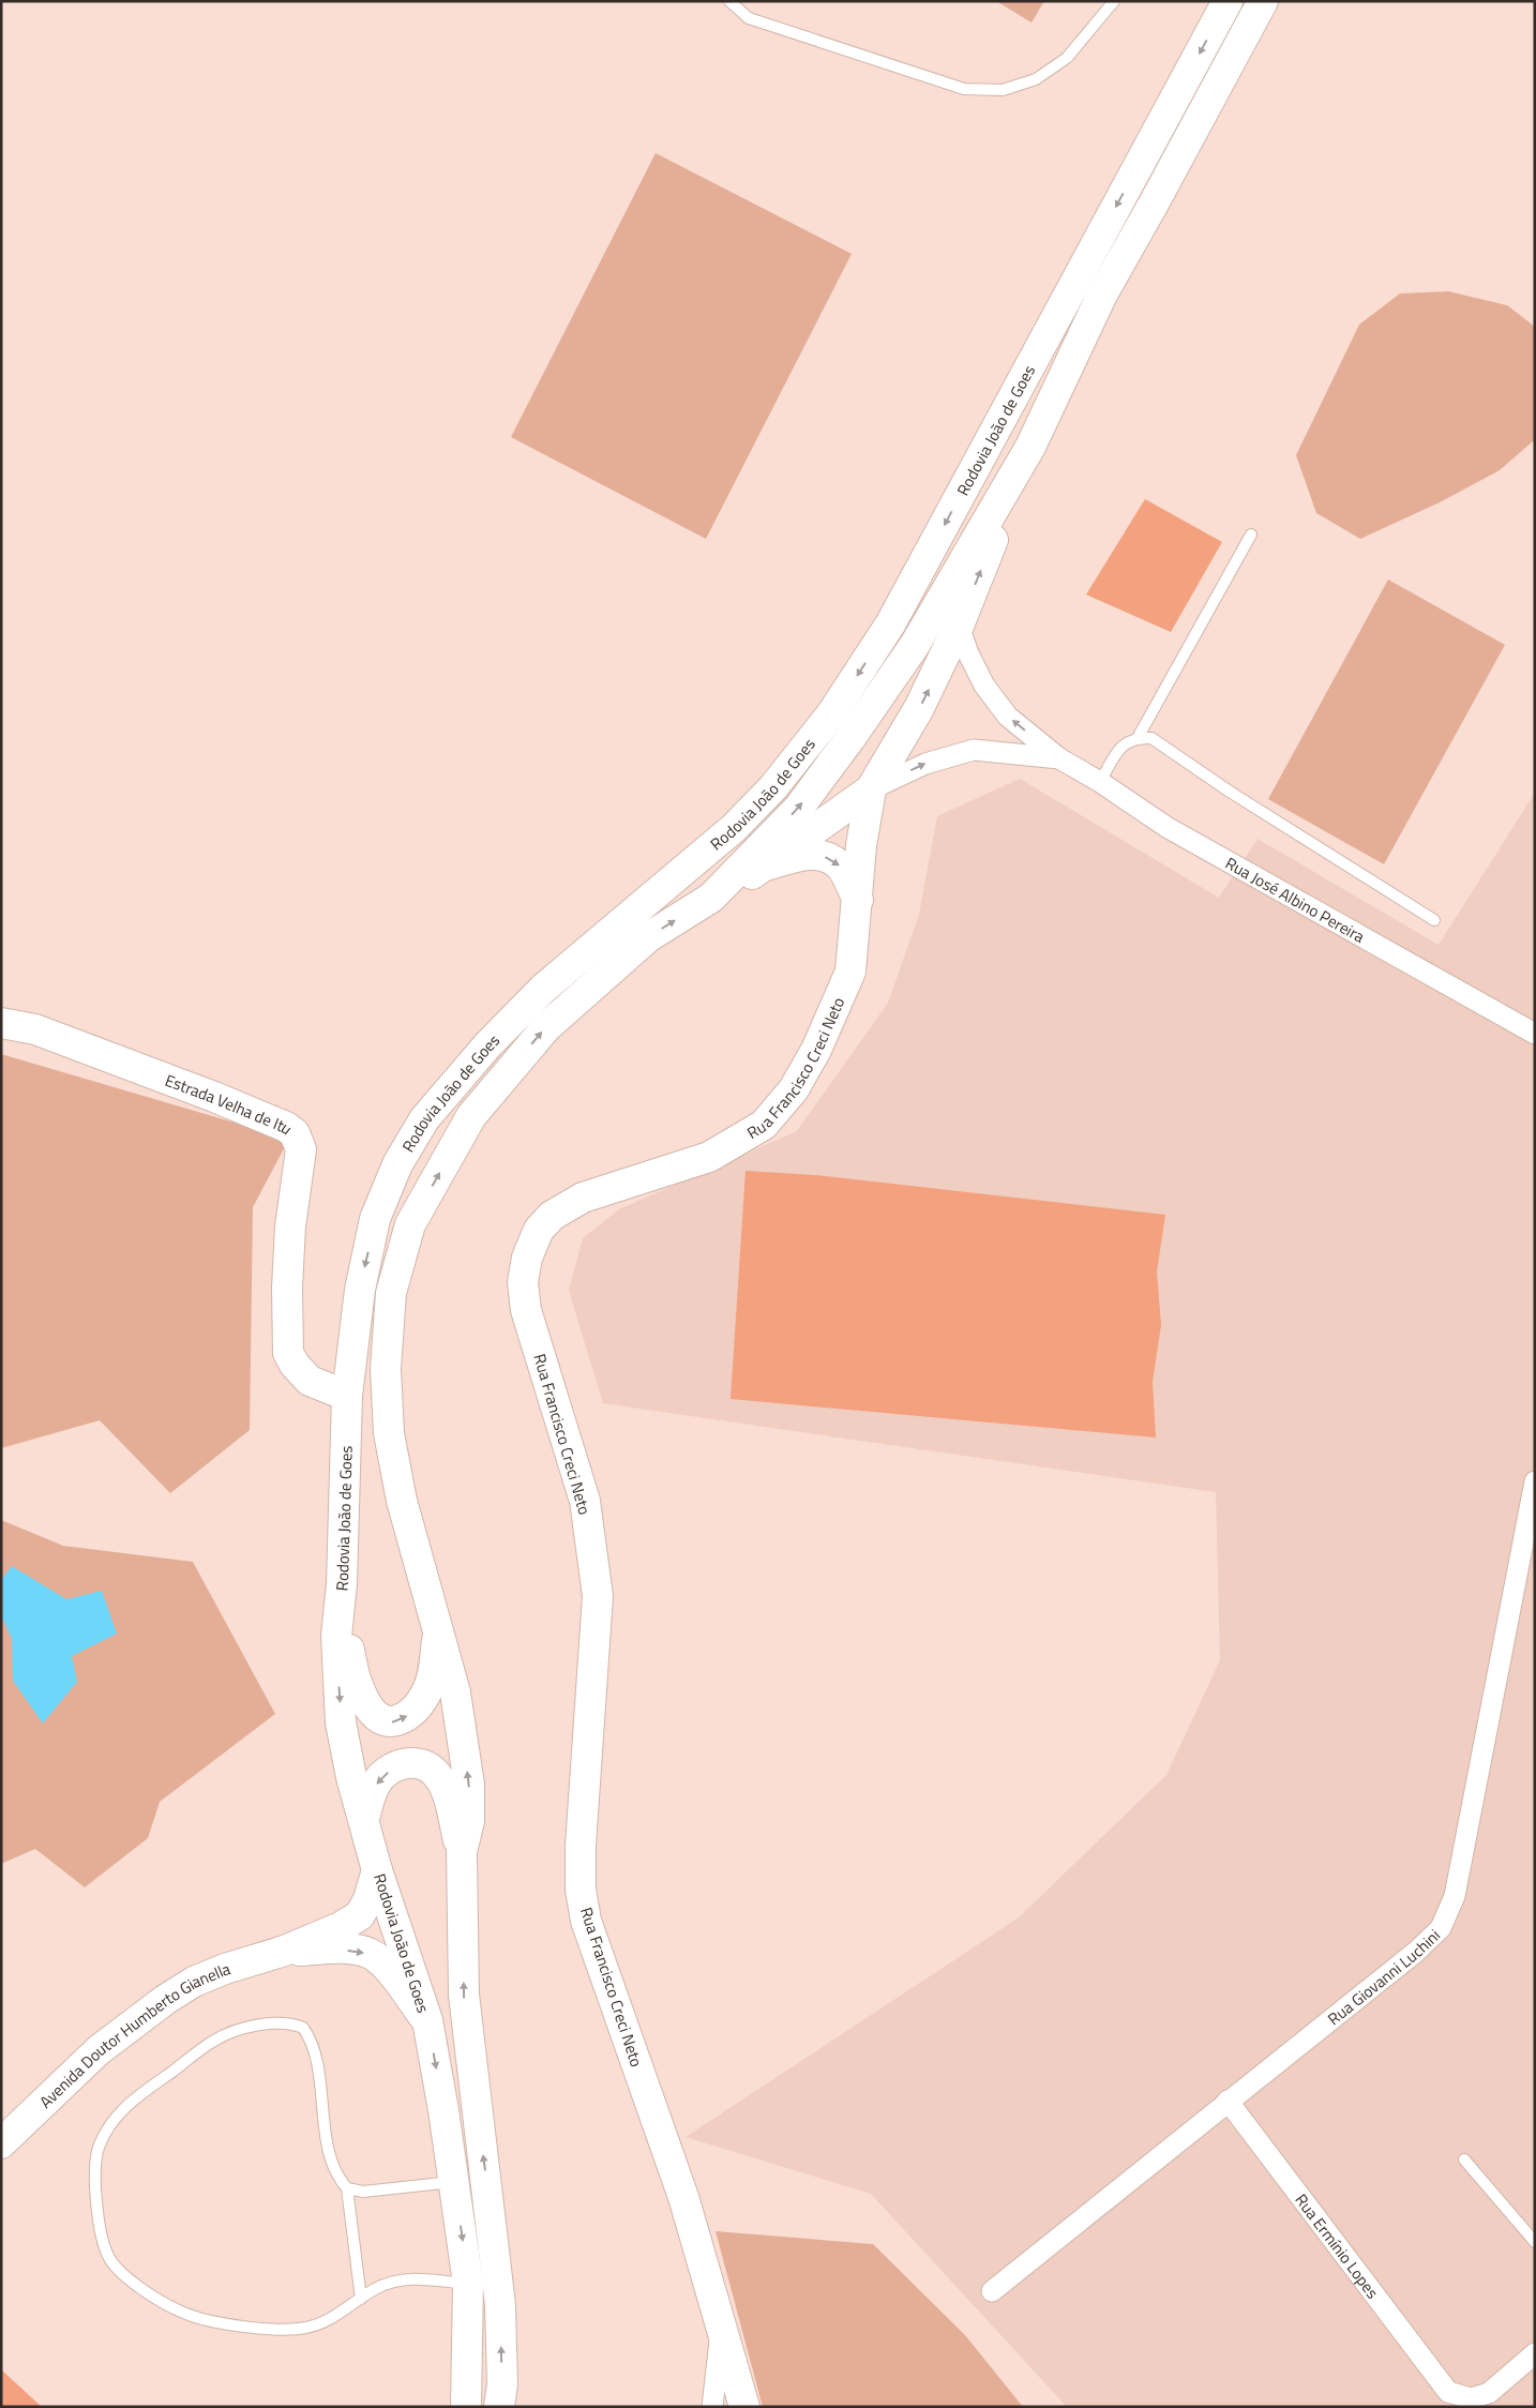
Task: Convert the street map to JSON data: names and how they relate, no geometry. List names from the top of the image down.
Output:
{
  "streets": {
    "main road": [
      "Rodovia João de Goes",
      "Rua Francisco Creci Neto",
      "Estrada Velha de Itu",
      "Avenida Doutor Humberto Gianella"
    ],
    "street": ["Rua José Albino Pereira", "Rua Giovanni Luchini", "Rua Ermínio Lopes"]
  },
  "crossings": [
    ["Rodovia João de Goes", "Estrada Velha de Itu"],
    ["Rodovia João de Goes", "Avenida Doutor Humberto Gianella"],
    ["Rua José Albino Pereira", "Rua Francisco Creci Neto"],
    ["Rua Giovanni Luchini", "Rua Ermínio Lopes"]
  ]
}
